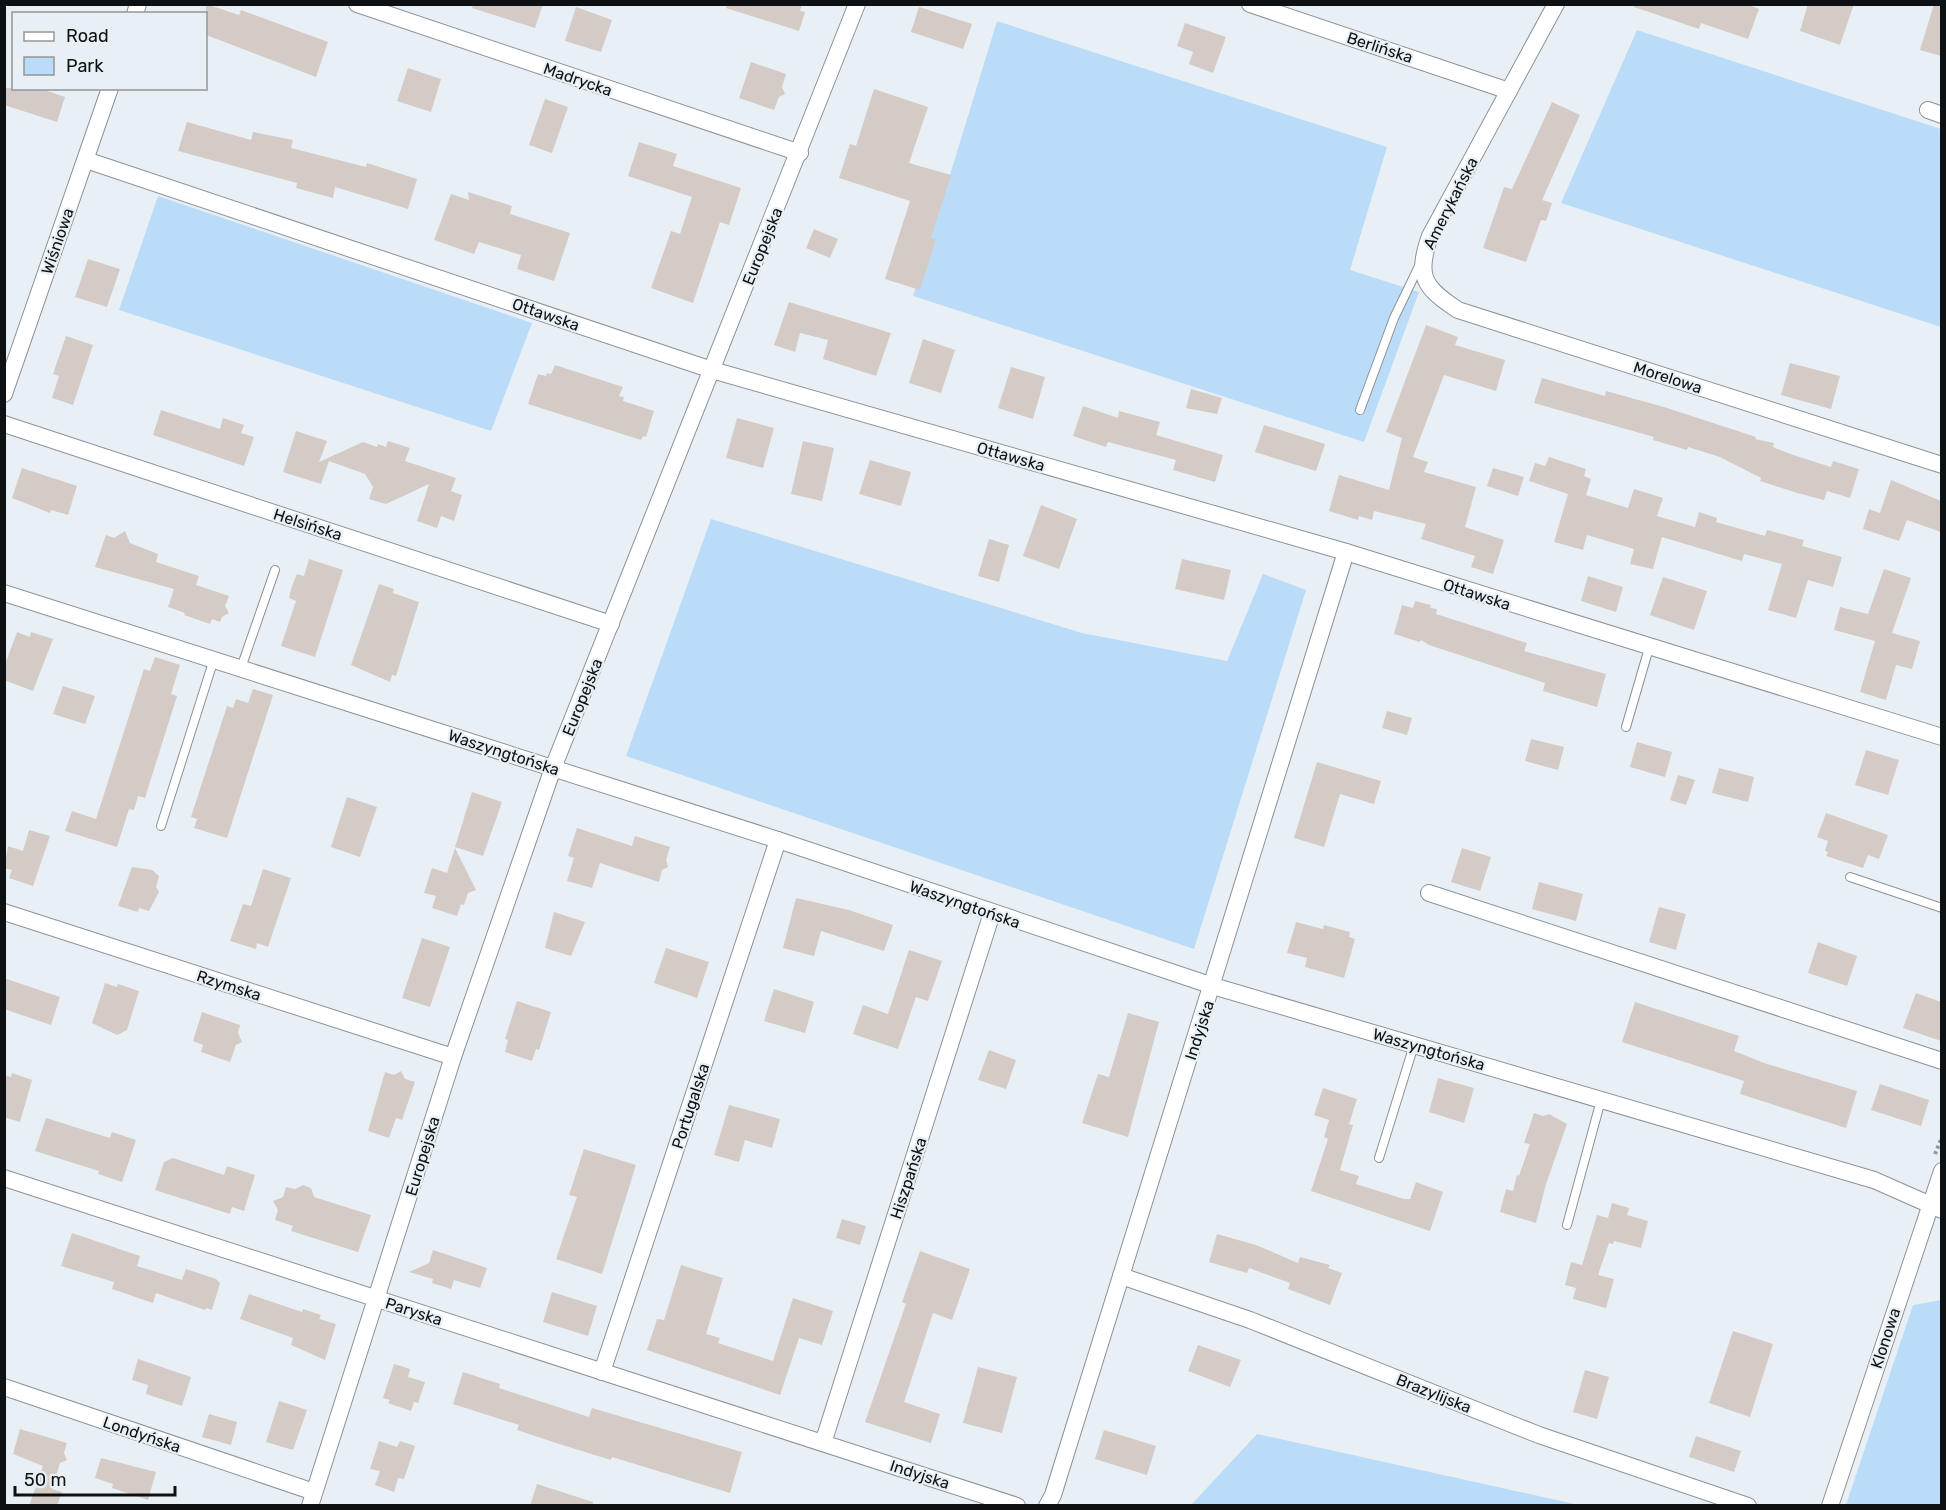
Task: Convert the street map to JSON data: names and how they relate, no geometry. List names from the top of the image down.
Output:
{
  "streets": {
    "street": [
      "Berlińska",
      "Madrycka",
      "Amerykańska",
      "Wiśniowa",
      "Europejska",
      "Ottawska",
      "Morelowa",
      "Helsińska",
      "Waszyngtońska",
      "Rzymska",
      "Indyjska",
      "Portugalska",
      "Hiszpańska",
      "Paryska",
      "Klonowa",
      "Brazylijska",
      "Londyńska"
    ]
  },
  "crossings": [
    ["Berlińska", "Amerykańska"],
    ["Madrycka", "Europejska"],
    ["Amerykańska", "Morelowa"],
    ["Wiśniowa", "Ottawska"],
    ["Europejska", "Ottawska"],
    ["Europejska", "Helsińska"],
    ["Europejska", "Waszyngtońska"],
    ["Europejska", "Rzymska"],
    ["Europejska", "Paryska"],
    ["Europejska", "Londyńska"],
    ["Ottawska", "Indyjska"],
    ["Waszyngtońska", "Indyjska"],
    ["Waszyngtońska", "Portugalska"],
    ["Waszyngtońska", "Hiszpańska"],
    ["Waszyngtońska", "Klonowa"],
    ["Indyjska", "Hiszpańska"],
    ["Indyjska", "Paryska"],
    ["Indyjska", "Brazylijska"],
    ["Portugalska", "Paryska"],
    ["Hiszpańska", "Paryska"]
  ],
  "legend": ["Road", "Park"],
  "scale_bar": "50 m"
}
